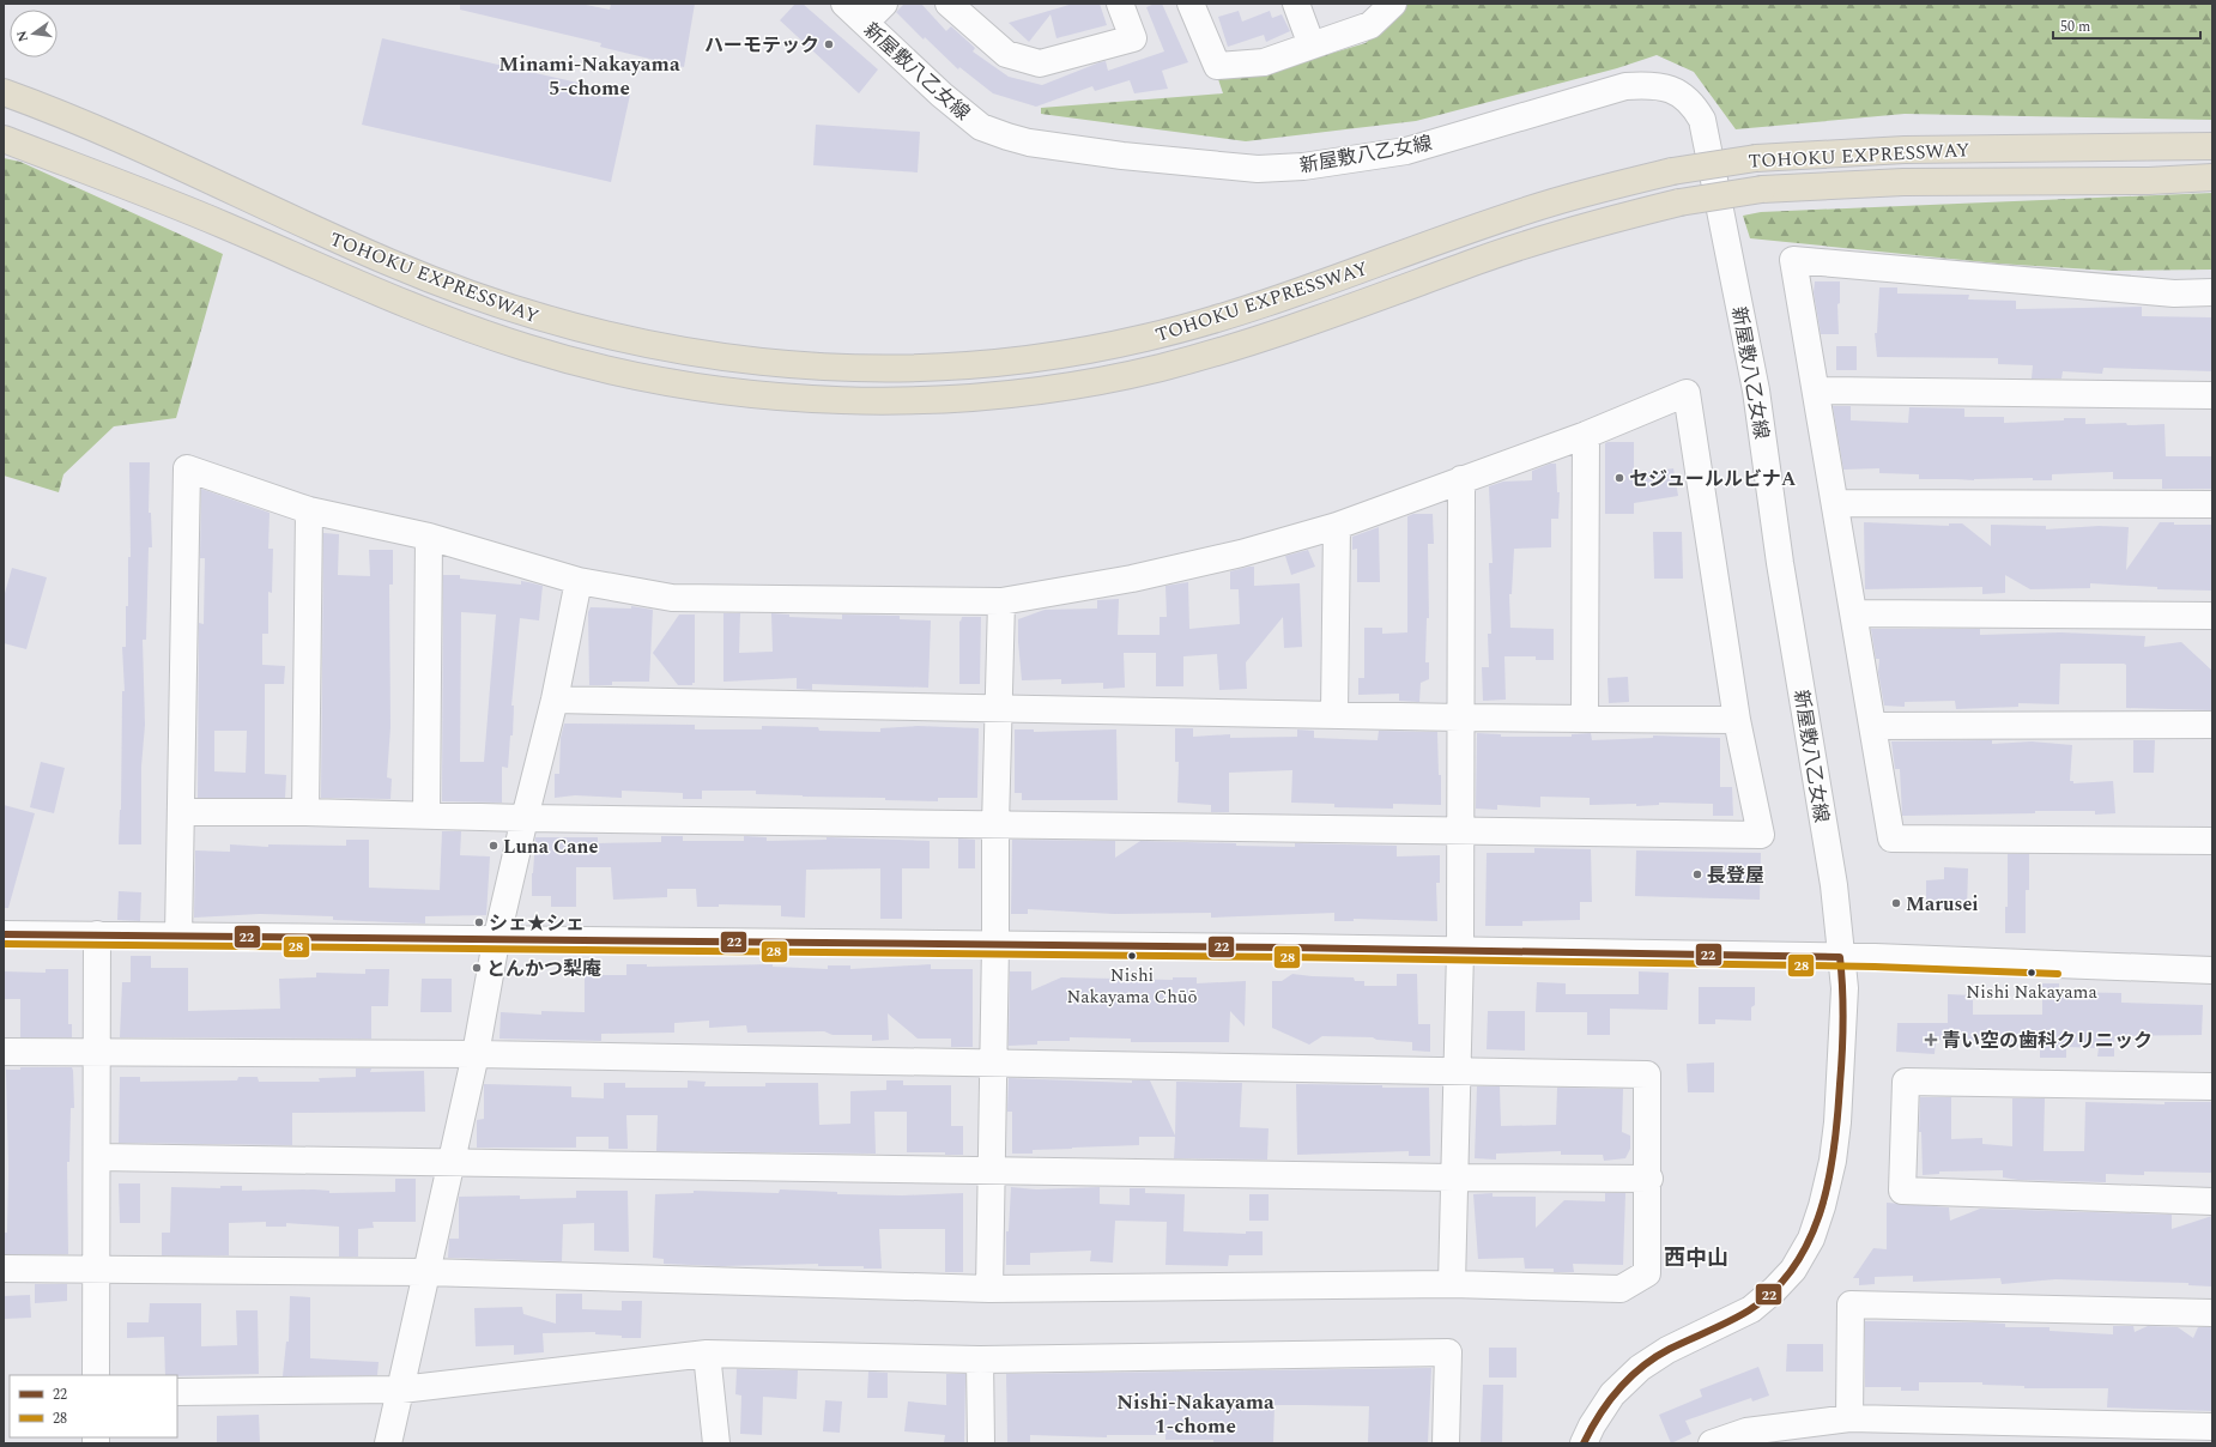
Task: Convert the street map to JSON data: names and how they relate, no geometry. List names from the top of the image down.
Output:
{
  "streets": {
    "highway": ["TOHOKU EXPRESSWAY"],
    "street": ["新屋敷八乙女線"]
  },
  "districts": ["Minami-Nakayama 5-chome", "西中山", "Nishi-Nakayama 1-chome"],
  "places": {
    "other": [
      "ハーモテック",
      "セジュールルビナA",
      "Luna Cane",
      "長登屋",
      "Marusei",
      "シェ★シェ",
      "Nishi Nakayama Chūō",
      "とんかつ梨庵",
      "Nishi Nakayama"
    ],
    "health": ["青い空の歯科クリニック"]
  },
  "lines": ["transit line 22", "transit line 28"],
  "legend": ["22", "28"],
  "scale_bar": "50 m",
  "north": "left"
}
